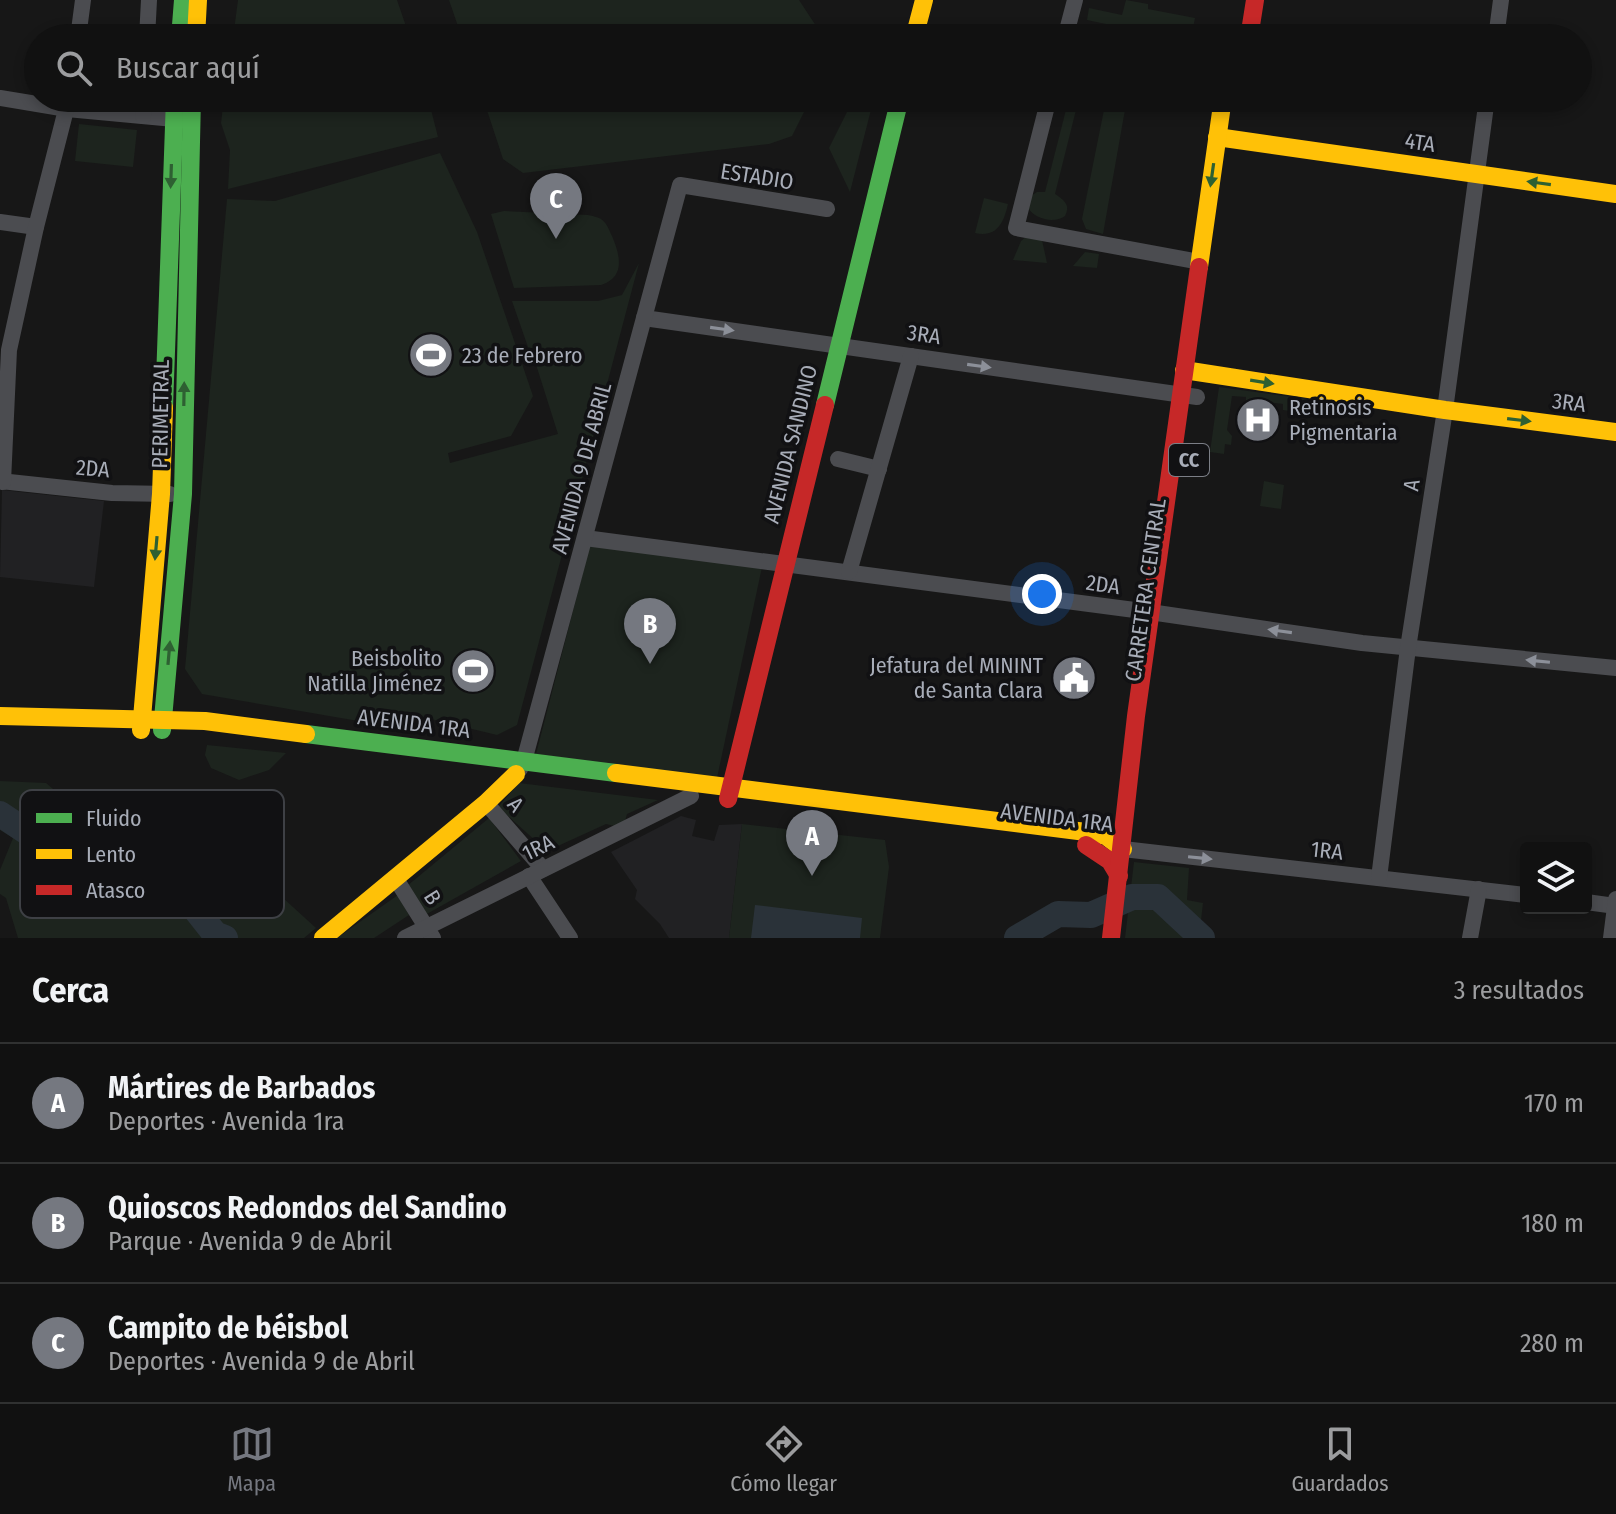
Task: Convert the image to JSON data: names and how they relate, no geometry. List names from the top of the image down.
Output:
{
  "streets": {
    "main road": [
      "4TA",
      "3RA",
      "PERIMETRAL",
      "AVENIDA SANDINO",
      "CC",
      "CARRETERA CENTRAL",
      "AVENIDA 1RA"
    ],
    "street": [
      "ESTADIO",
      "2DA",
      "AVENIDA 9 DE ABRIL",
      "A",
      "1RA",
      "B"
    ]
  },
  "crossings": [
    ["4TA", "A"],
    ["4TA", "CARRETERA CENTRAL"],
    ["ESTADIO", "AVENIDA 9 DE ABRIL"],
    ["3RA", "AVENIDA SANDINO"],
    ["3RA", "AVENIDA 9 DE ABRIL"],
    ["3RA", "A"],
    ["3RA", "CARRETERA CENTRAL"],
    ["PERIMETRAL", "2DA"],
    ["PERIMETRAL", "AVENIDA 1RA"],
    ["AVENIDA SANDINO", "2DA"],
    ["AVENIDA SANDINO", "AVENIDA 1RA"],
    ["2DA", "AVENIDA 9 DE ABRIL"],
    ["2DA", "A"],
    ["2DA", "CARRETERA CENTRAL"],
    ["AVENIDA 9 DE ABRIL", "AVENIDA 1RA"],
    ["A", "1RA"],
    ["CARRETERA CENTRAL", "AVENIDA 1RA"],
    ["CARRETERA CENTRAL", "1RA"],
    ["AVENIDA 1RA", "1RA"],
    ["1RA", "B"]
  ],
  "one_way": [
    "4TA",
    "3RA",
    "2DA",
    "1RA"
  ],
  "places": {
    "sports": ["23 de Febrero", "Beisbolito Natilla Jiménez"],
    "hospital": ["Retinosis Pigmentaria"],
    "public building": ["Jefatura del MININT de Santa Clara"]
  },
  "legend": ["Fluido", "Lento", "Atasco"],
  "page": {
    "search": "Buscar aquí",
    "pins": ["C", "B", "A"],
    "heading": ["Cerca", "3 resultados"],
    "list": [
      {
        "mark": "A",
        "name": "Mártires de Barbados",
        "note": "Deportes · Avenida 1ra",
        "value": "170 m"
      },
      {
        "mark": "B",
        "name": "Quioscos Redondos del Sandino",
        "note": "Parque · Avenida 9 de Abril",
        "value": "180 m"
      },
      {
        "mark": "C",
        "name": "Campito de béisbol",
        "note": "Deportes · Avenida 9 de Abril",
        "value": "280 m"
      }
    ],
    "nav": ["Mapa", "Cómo llegar", "Guardados"]
  }
}
